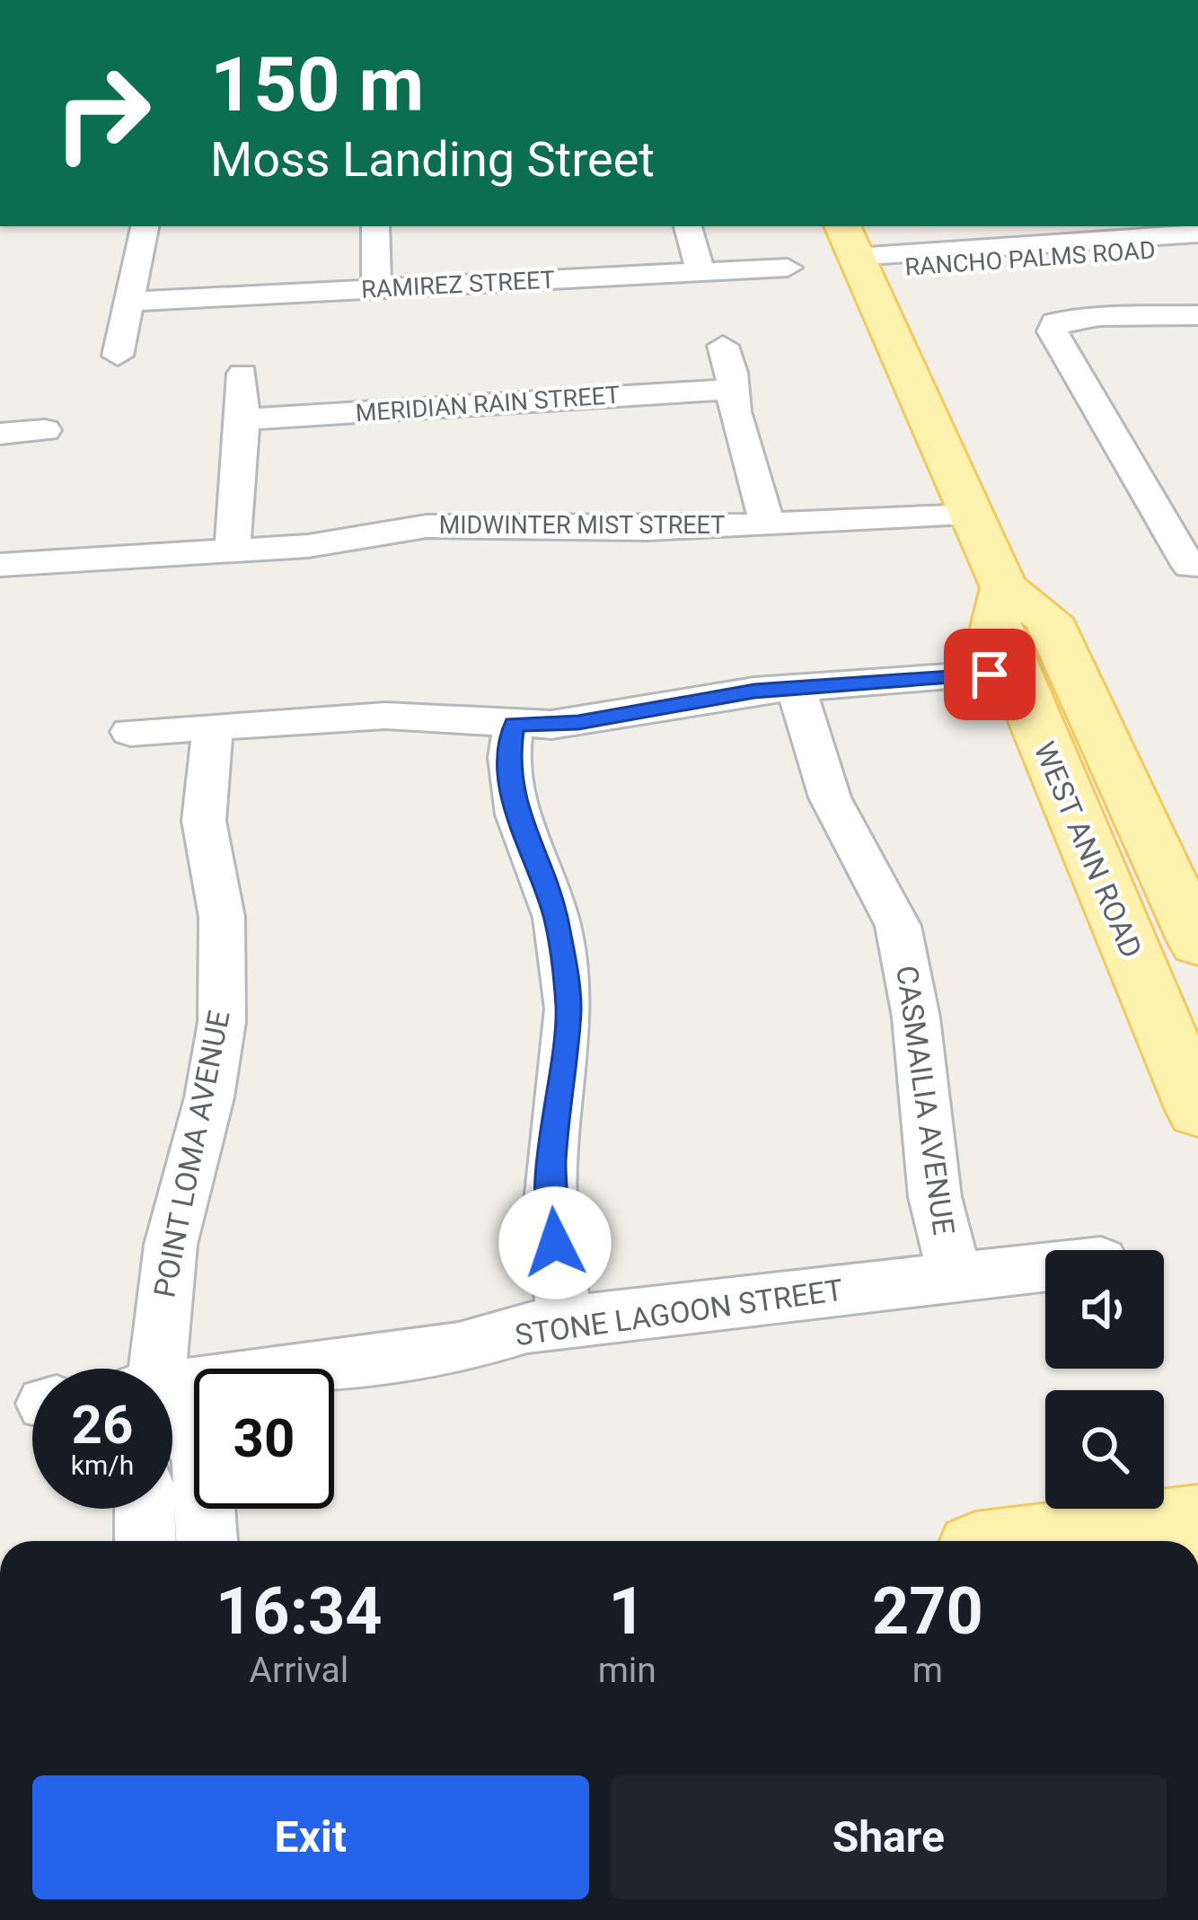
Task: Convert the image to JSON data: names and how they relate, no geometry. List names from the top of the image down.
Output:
{
  "streets": {
    "main road": ["WEST ANN ROAD"],
    "street": [
      "RANCHO PALMS ROAD",
      "RAMIREZ STREET",
      "MERIDIAN RAIN STREET",
      "MIDWINTER MIST STREET",
      "CASMAILIA AVENUE",
      "POINT LOMA AVENUE",
      "STONE LAGOON STREET"
    ]
  },
  "crossings": [
    ["RANCHO PALMS ROAD", "WEST ANN ROAD"],
    ["MIDWINTER MIST STREET", "WEST ANN ROAD"],
    ["CASMAILIA AVENUE", "STONE LAGOON STREET"]
  ],
  "page": {
    "turn": ["150 m", "Moss Landing Street"],
    "speed": "26 km/h",
    "limit": "30",
    "eta": [
      "16:34",
      "Arrival",
      "1",
      "min",
      "270",
      "m"
    ],
    "buttons": ["Exit", "Share"]
  }
}
